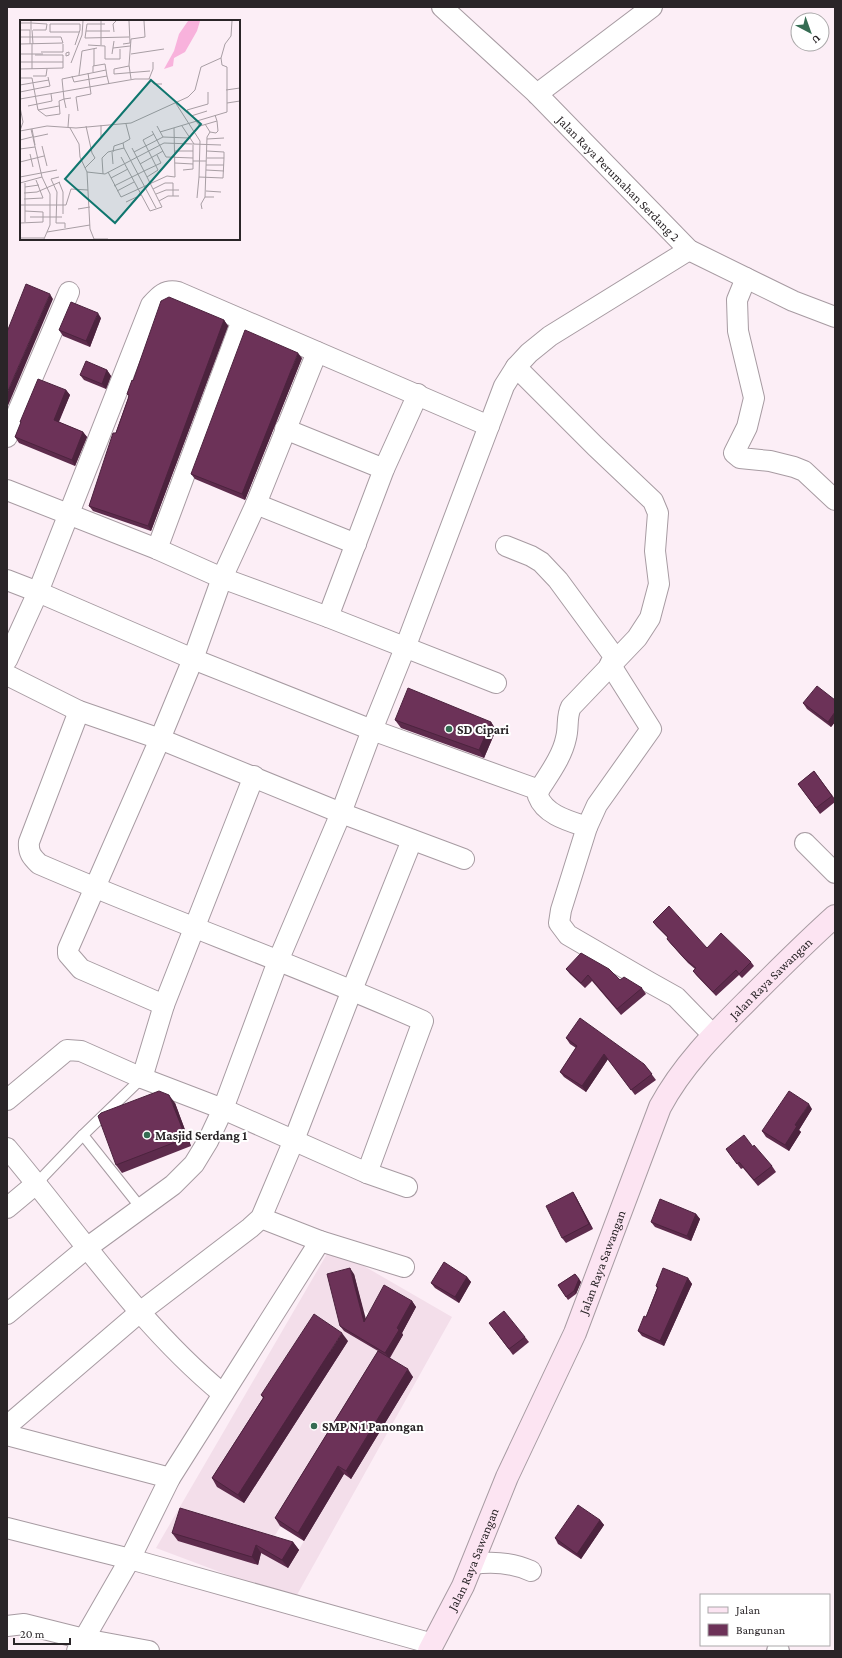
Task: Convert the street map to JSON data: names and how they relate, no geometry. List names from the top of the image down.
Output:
{
  "streets": {
    "street": ["Jalan Raya Perumahan Serdang 2", "Jalan Raya Sawangan"]
  },
  "places": ["SD Cipari", "Masjid Serdang 1", "SMP N 1 Panongan"],
  "legend": ["Jalan", "Bangunan"],
  "scale_bar": "20 m",
  "north": "bottom right"
}
